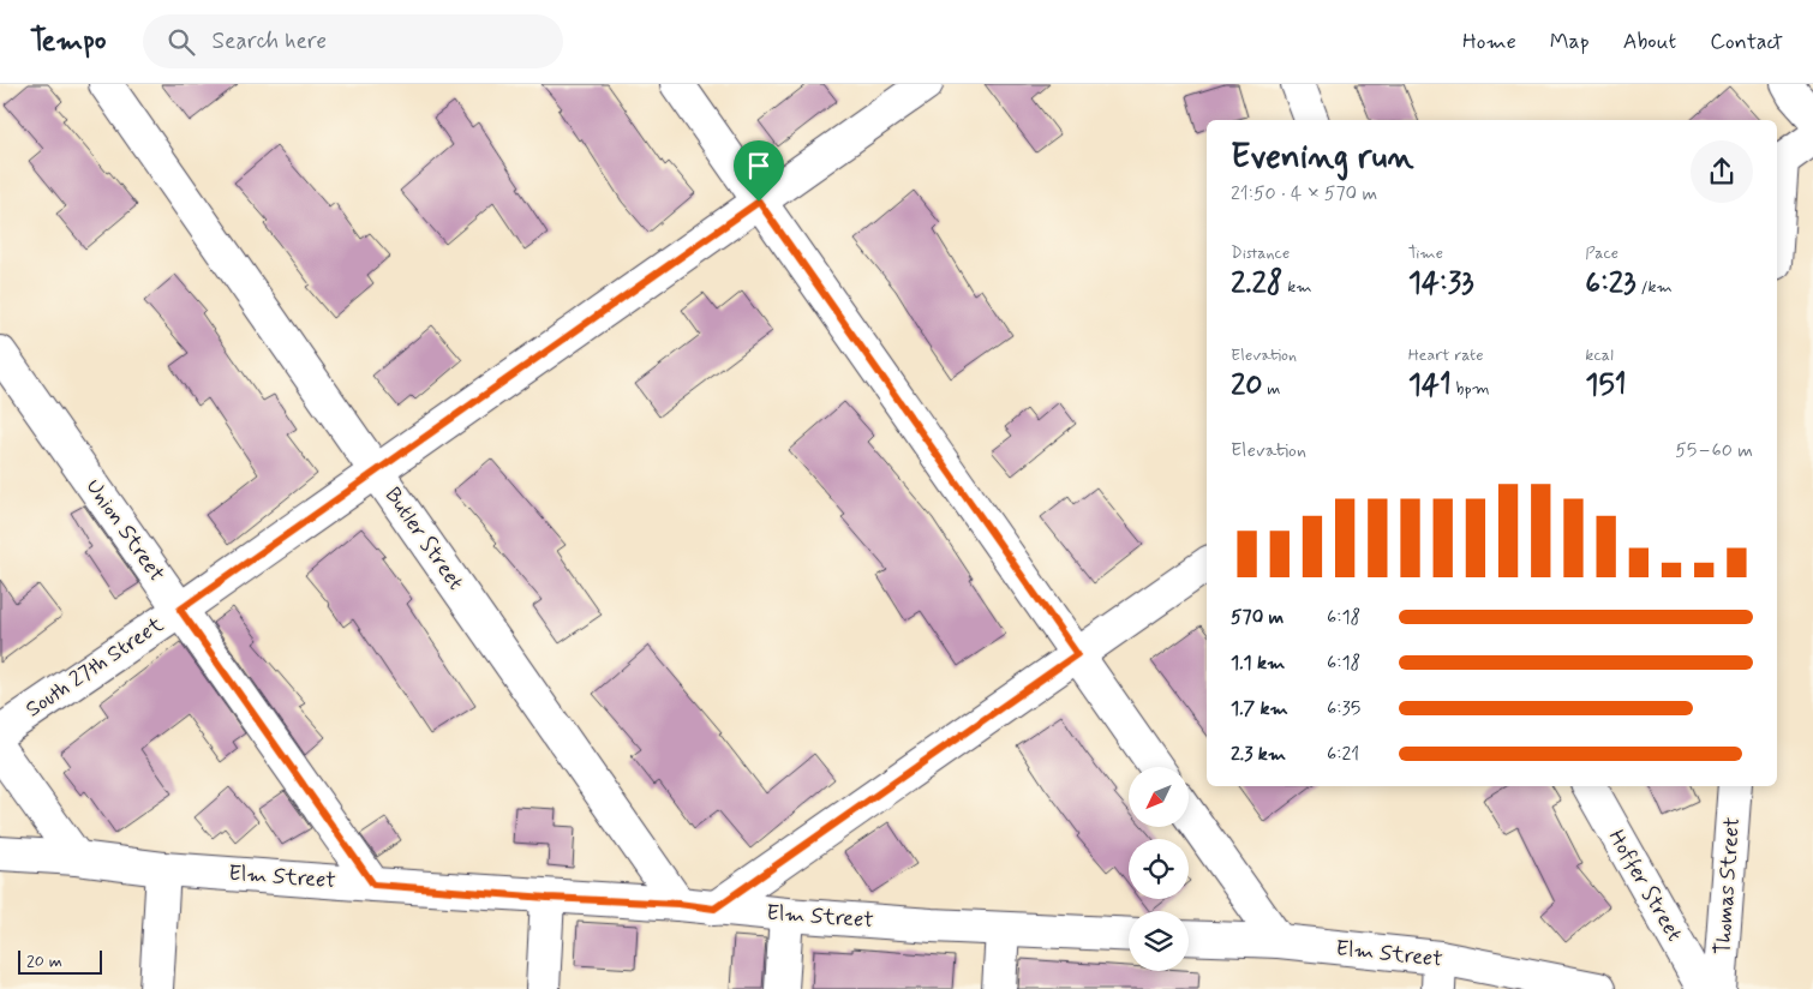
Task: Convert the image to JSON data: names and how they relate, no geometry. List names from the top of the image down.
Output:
{
  "streets": {
    "street": [
      "Union Street",
      "Butler Street",
      "South 27th Street",
      "Elm Street",
      "Hoffer Street",
      "Thomas Street"
    ]
  },
  "crossings": [
    ["Union Street", "South 27th Street"],
    ["Union Street", "Elm Street"],
    ["Butler Street", "South 27th Street"],
    ["Butler Street", "Elm Street"]
  ],
  "scale_bar": "20 m",
  "north": "bottom left",
  "page": {
    "header": "Tempo",
    "search": "Search here",
    "nav": [
      "Home",
      "Map",
      "About",
      "Contact"
    ],
    "heading": ["Evening run", "21:50 · 4 × 570 m"],
    "stats": [
      ["Distance", "2.28 km"],
      ["Time", "14:33"],
      ["Pace", "6:23 /km"],
      ["Elevation", "20 m"],
      ["Heart rate", "141 bpm"],
      ["kcal", "151"]
    ],
    "chart": ["Elevation", "55–60 m"],
    "list": [
      {
        "name": "570 m",
        "note": "6:18"
      },
      {
        "name": "1.1 km",
        "note": "6:18"
      },
      {
        "name": "1.7 km",
        "note": "6:35"
      },
      {
        "name": "2.3 km",
        "note": "6:21"
      }
    ],
    "scale": "20 m"
  }
}
